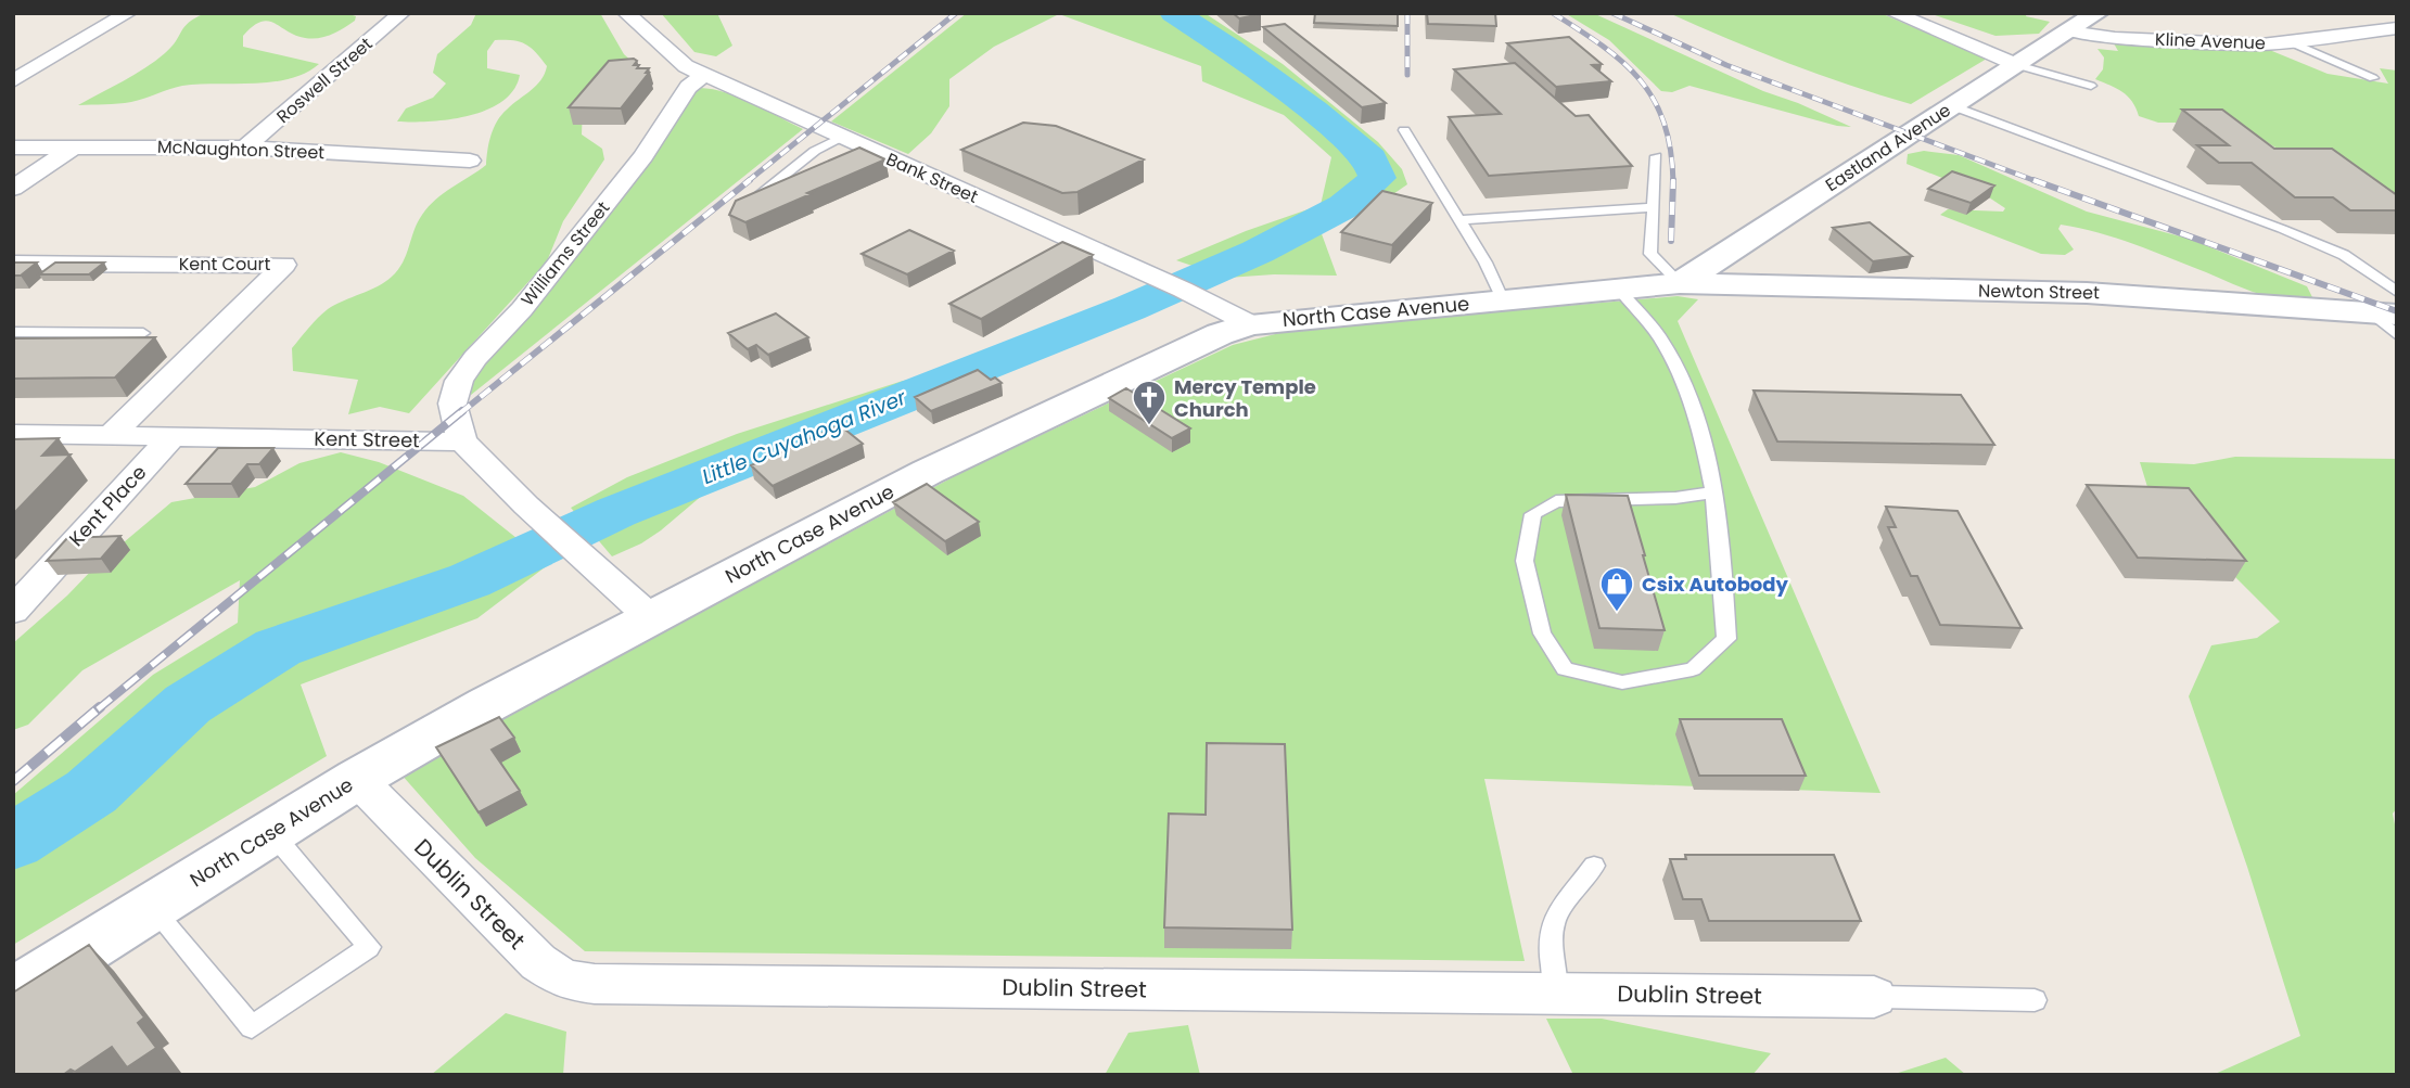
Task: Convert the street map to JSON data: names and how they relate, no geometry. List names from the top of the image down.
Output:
{
  "streets": {
    "street": [
      "Kline Avenue",
      "Roswell Street",
      "Eastland Avenue",
      "McNaughton Street",
      "Bank Street",
      "Williams Street",
      "Kent Court",
      "Newton Street",
      "North Case Avenue",
      "Kent Street",
      "Kent Place",
      "Dublin Street"
    ]
  },
  "crossings": [
    ["Kline Avenue", "Eastland Avenue"],
    ["Roswell Street", "McNaughton Street"],
    ["Eastland Avenue", "Newton Street"],
    ["Eastland Avenue", "North Case Avenue"],
    ["Bank Street", "Williams Street"],
    ["Bank Street", "North Case Avenue"],
    ["Williams Street", "Kent Street"],
    ["Kent Court", "Kent Street"],
    ["Newton Street", "North Case Avenue"],
    ["North Case Avenue", "Dublin Street"],
    ["Kent Street", "Kent Place"]
  ],
  "water": ["Little Cuyahoga River"],
  "places": {
    "church": ["Mercy Temple Church"],
    "shop": ["Csix Autobody"]
  }
}
